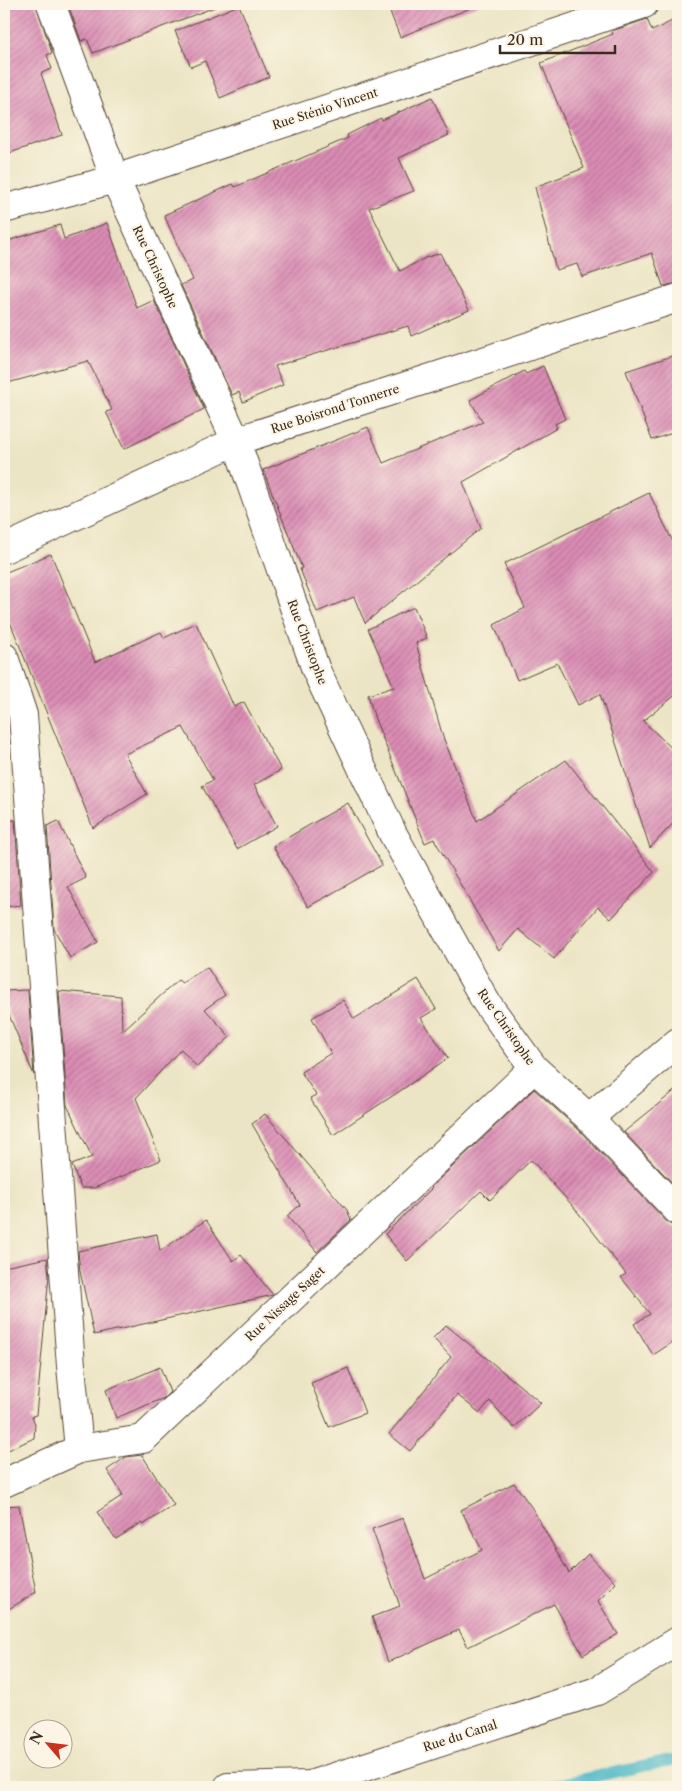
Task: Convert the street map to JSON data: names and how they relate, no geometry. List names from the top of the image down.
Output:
{
  "streets": {
    "street": [
      "Rue Sténio Vincent",
      "Rue Christophe",
      "Rue Boisrond Tonnerre",
      "Rue Nissage Saget",
      "Rue du Canal"
    ]
  },
  "crossings": [
    ["Rue Sténio Vincent", "Rue Christophe"],
    ["Rue Christophe", "Rue Boisrond Tonnerre"],
    ["Rue Christophe", "Rue Nissage Saget"]
  ],
  "scale_bar": "20 m",
  "north": "top left"
}
